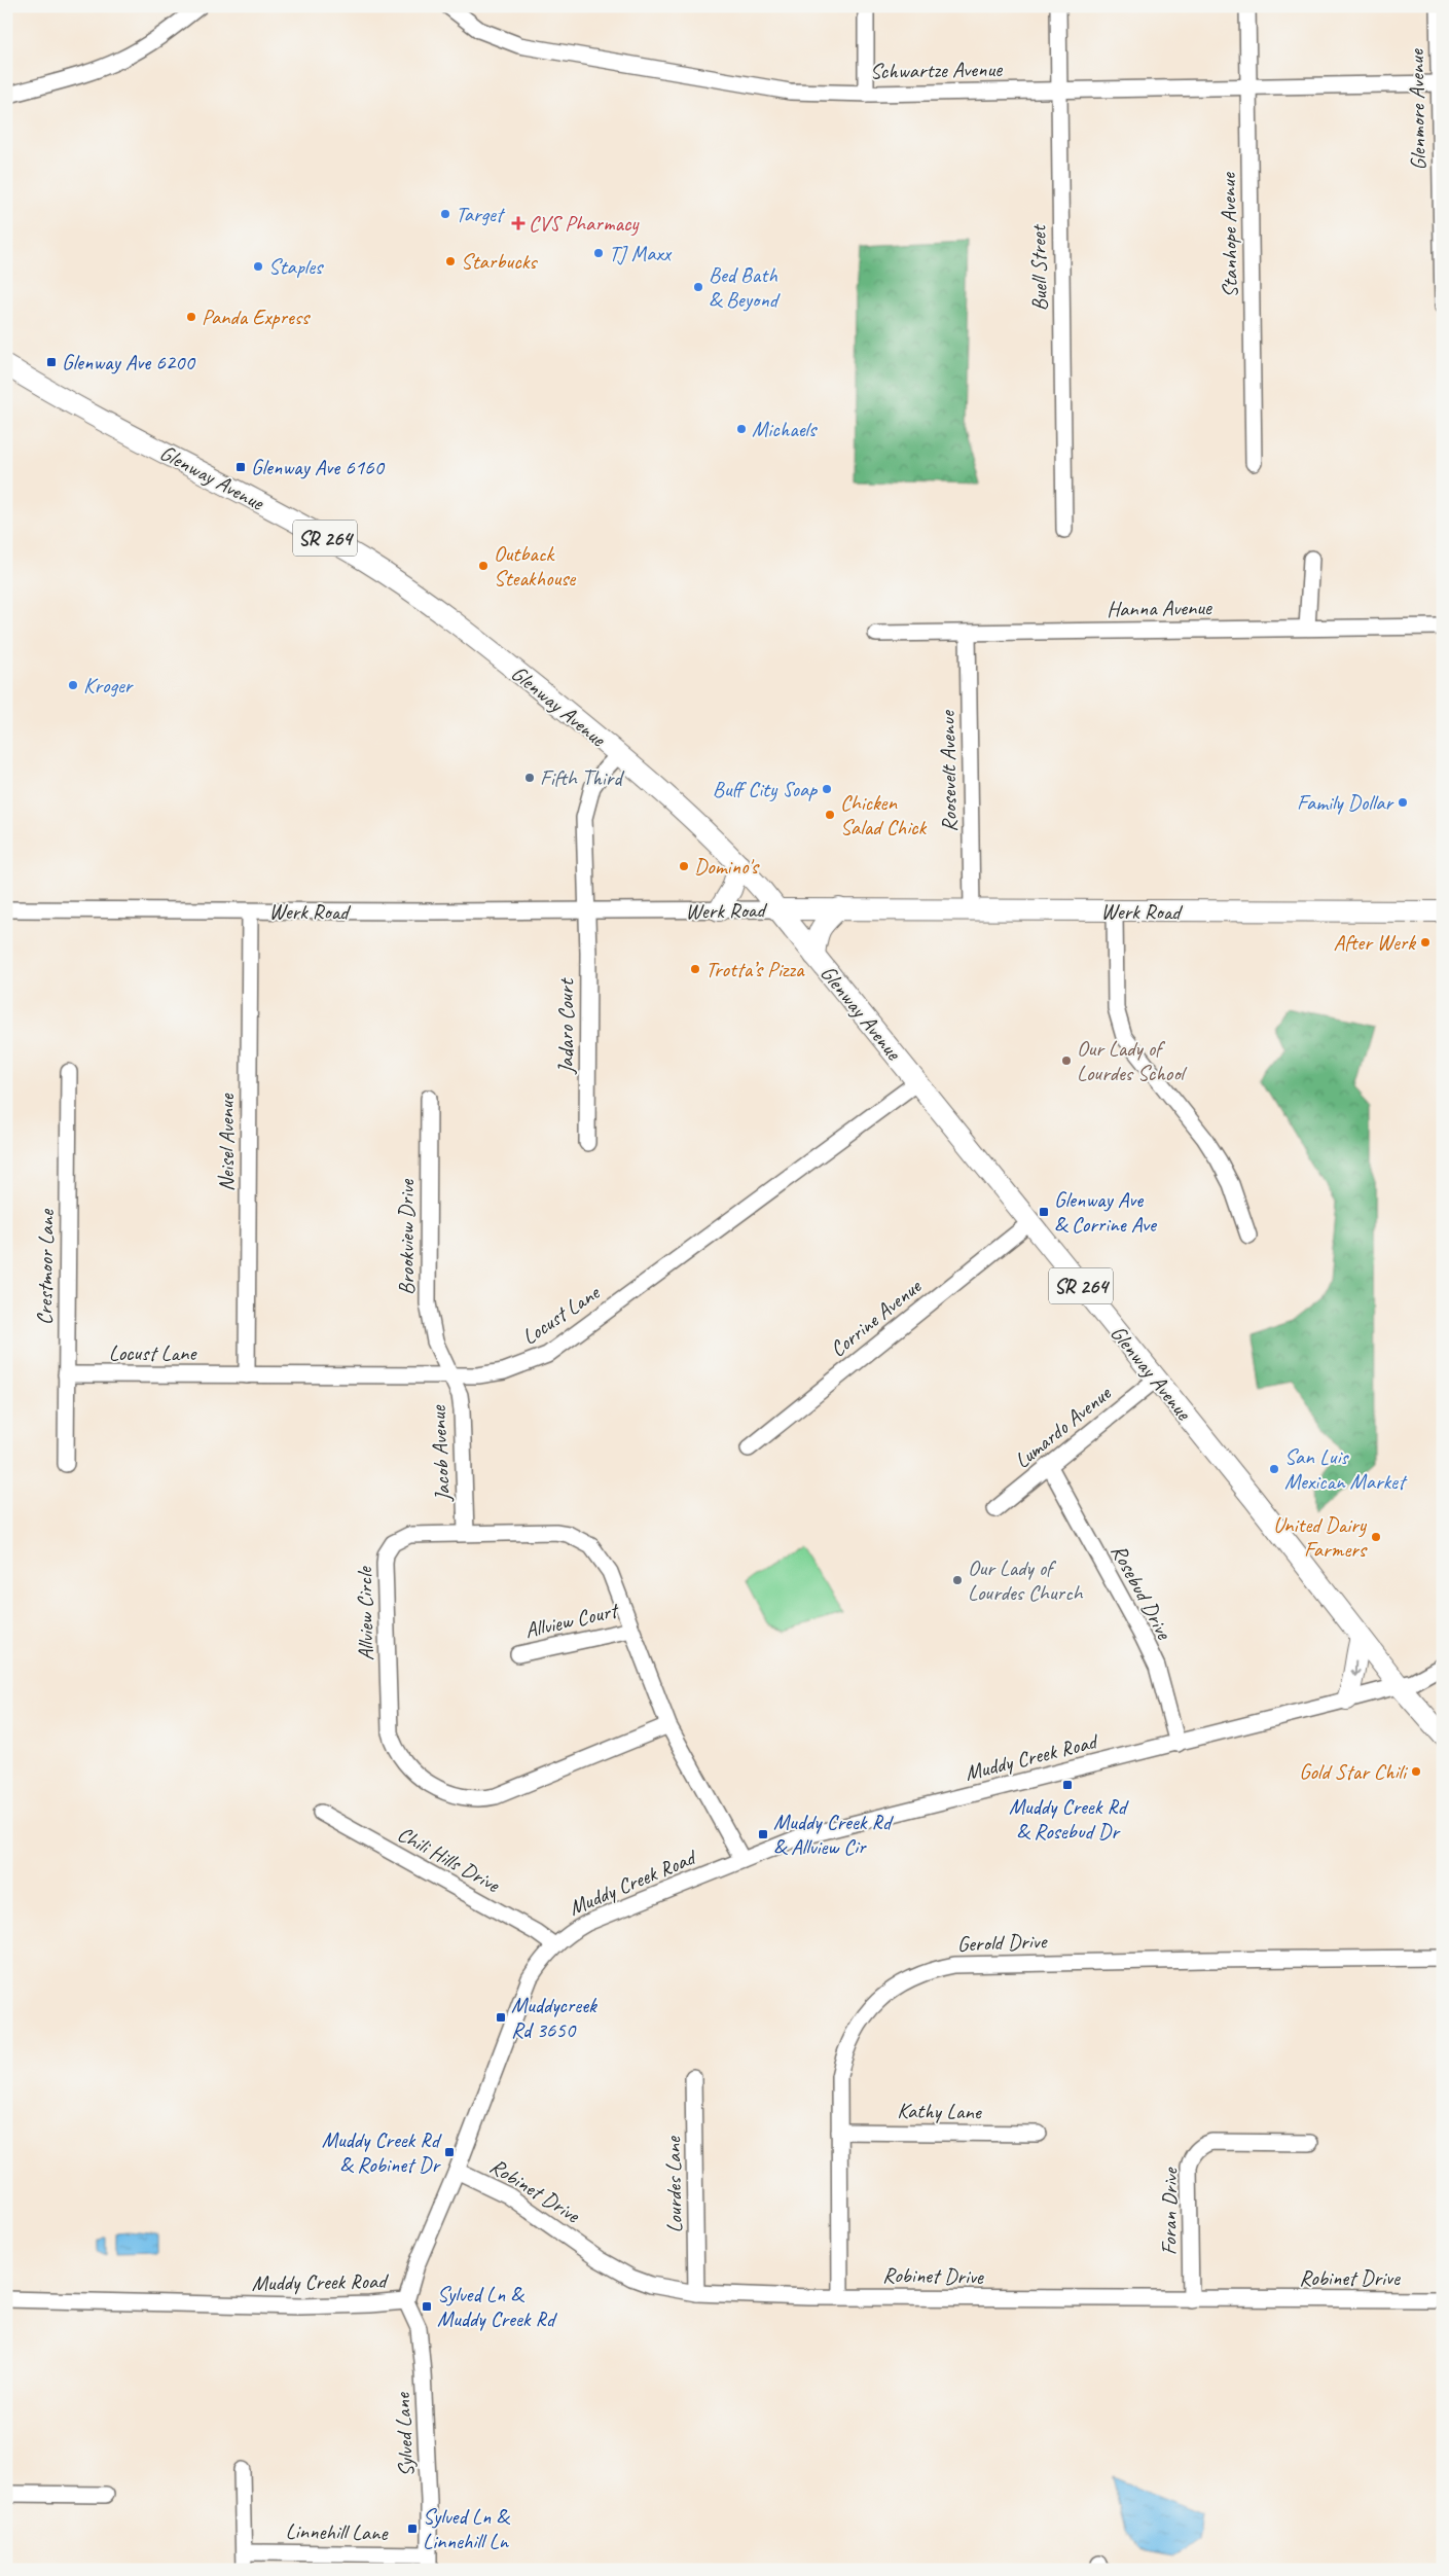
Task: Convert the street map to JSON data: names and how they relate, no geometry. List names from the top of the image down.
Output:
{
  "streets": {
    "main road": ["Glenway Avenue", "SR 264", "Werk Road"],
    "street": [
      "Schwartze Avenue",
      "Glenmore Avenue",
      "Stanhope Avenue",
      "Buell Street",
      "Hanna Avenue",
      "Roosevelt Avenue",
      "Jadaro Court",
      "Neisel Avenue",
      "Brookview Drive",
      "Crestmoor Lane",
      "Locust Lane",
      "Corrine Avenue",
      "Lumardo Avenue",
      "Jacob Avenue",
      "Rosebud Drive",
      "Allview Circle",
      "Allview Court",
      "Muddy Creek Road",
      "Chili Hills Drive",
      "Gerold Drive",
      "Kathy Lane",
      "Lourdes Lane",
      "Robinet Drive",
      "Foran Drive",
      "Sylved Lane",
      "Linnehill Lane"
    ]
  },
  "crossings": [
    ["Schwartze Avenue", "Glenmore Avenue"],
    ["Schwartze Avenue", "Stanhope Avenue"],
    ["Schwartze Avenue", "Buell Street"],
    ["Glenway Avenue", "Werk Road"],
    ["Glenway Avenue", "Jadaro Court"],
    ["Glenway Avenue", "Locust Lane"],
    ["Glenway Avenue", "Corrine Avenue"],
    ["Glenway Avenue", "Lumardo Avenue"],
    ["Glenway Avenue", "Muddy Creek Road"],
    ["Hanna Avenue", "Roosevelt Avenue"],
    ["Roosevelt Avenue", "Werk Road"],
    ["Werk Road", "Jadaro Court"],
    ["Werk Road", "Neisel Avenue"],
    ["Neisel Avenue", "Locust Lane"],
    ["Brookview Drive", "Locust Lane"],
    ["Brookview Drive", "Jacob Avenue"],
    ["Crestmoor Lane", "Locust Lane"],
    ["Locust Lane", "Jacob Avenue"],
    ["Lumardo Avenue", "Rosebud Drive"],
    ["Jacob Avenue", "Allview Circle"],
    ["Rosebud Drive", "Muddy Creek Road"],
    ["Allview Circle", "Allview Court"],
    ["Allview Circle", "Muddy Creek Road"],
    ["Muddy Creek Road", "Chili Hills Drive"],
    ["Muddy Creek Road", "Robinet Drive"],
    ["Muddy Creek Road", "Sylved Lane"],
    ["Gerold Drive", "Kathy Lane"],
    ["Gerold Drive", "Robinet Drive"],
    ["Lourdes Lane", "Robinet Drive"],
    ["Robinet Drive", "Foran Drive"],
    ["Sylved Lane", "Linnehill Lane"]
  ],
  "places": {
    "other": [
      "Target",
      "TJ Maxx",
      "Starbucks",
      "Staples",
      "Bed Bath & Beyond",
      "Panda Express",
      "Michaels",
      "Outback Steakhouse",
      "Kroger",
      "Fifth Third",
      "Buff City Soap",
      "Family Dollar",
      "Chicken Salad Chick",
      "Domino's",
      "After Werk",
      "Trotta’s Pizza",
      "Our Lady of Lourdes School",
      "San Luis Mexican Market",
      "United Dairy Farmers",
      "Our Lady of Lourdes Church",
      "Gold Star Chili"
    ],
    "health": ["CVS Pharmacy"],
    "transit": [
      "Glenway Ave 6200",
      "Glenway Ave 6160",
      "Glenway Ave & Corrine Ave",
      "Muddy Creek Rd & Rosebud Dr",
      "Muddy Creek Rd & Allview Cir",
      "Muddycreek Rd 3650",
      "Muddy Creek Rd & Robinet Dr",
      "Sylved Ln & Muddy Creek Rd",
      "Sylved Ln & Linnehill Ln"
    ]
  }
}
